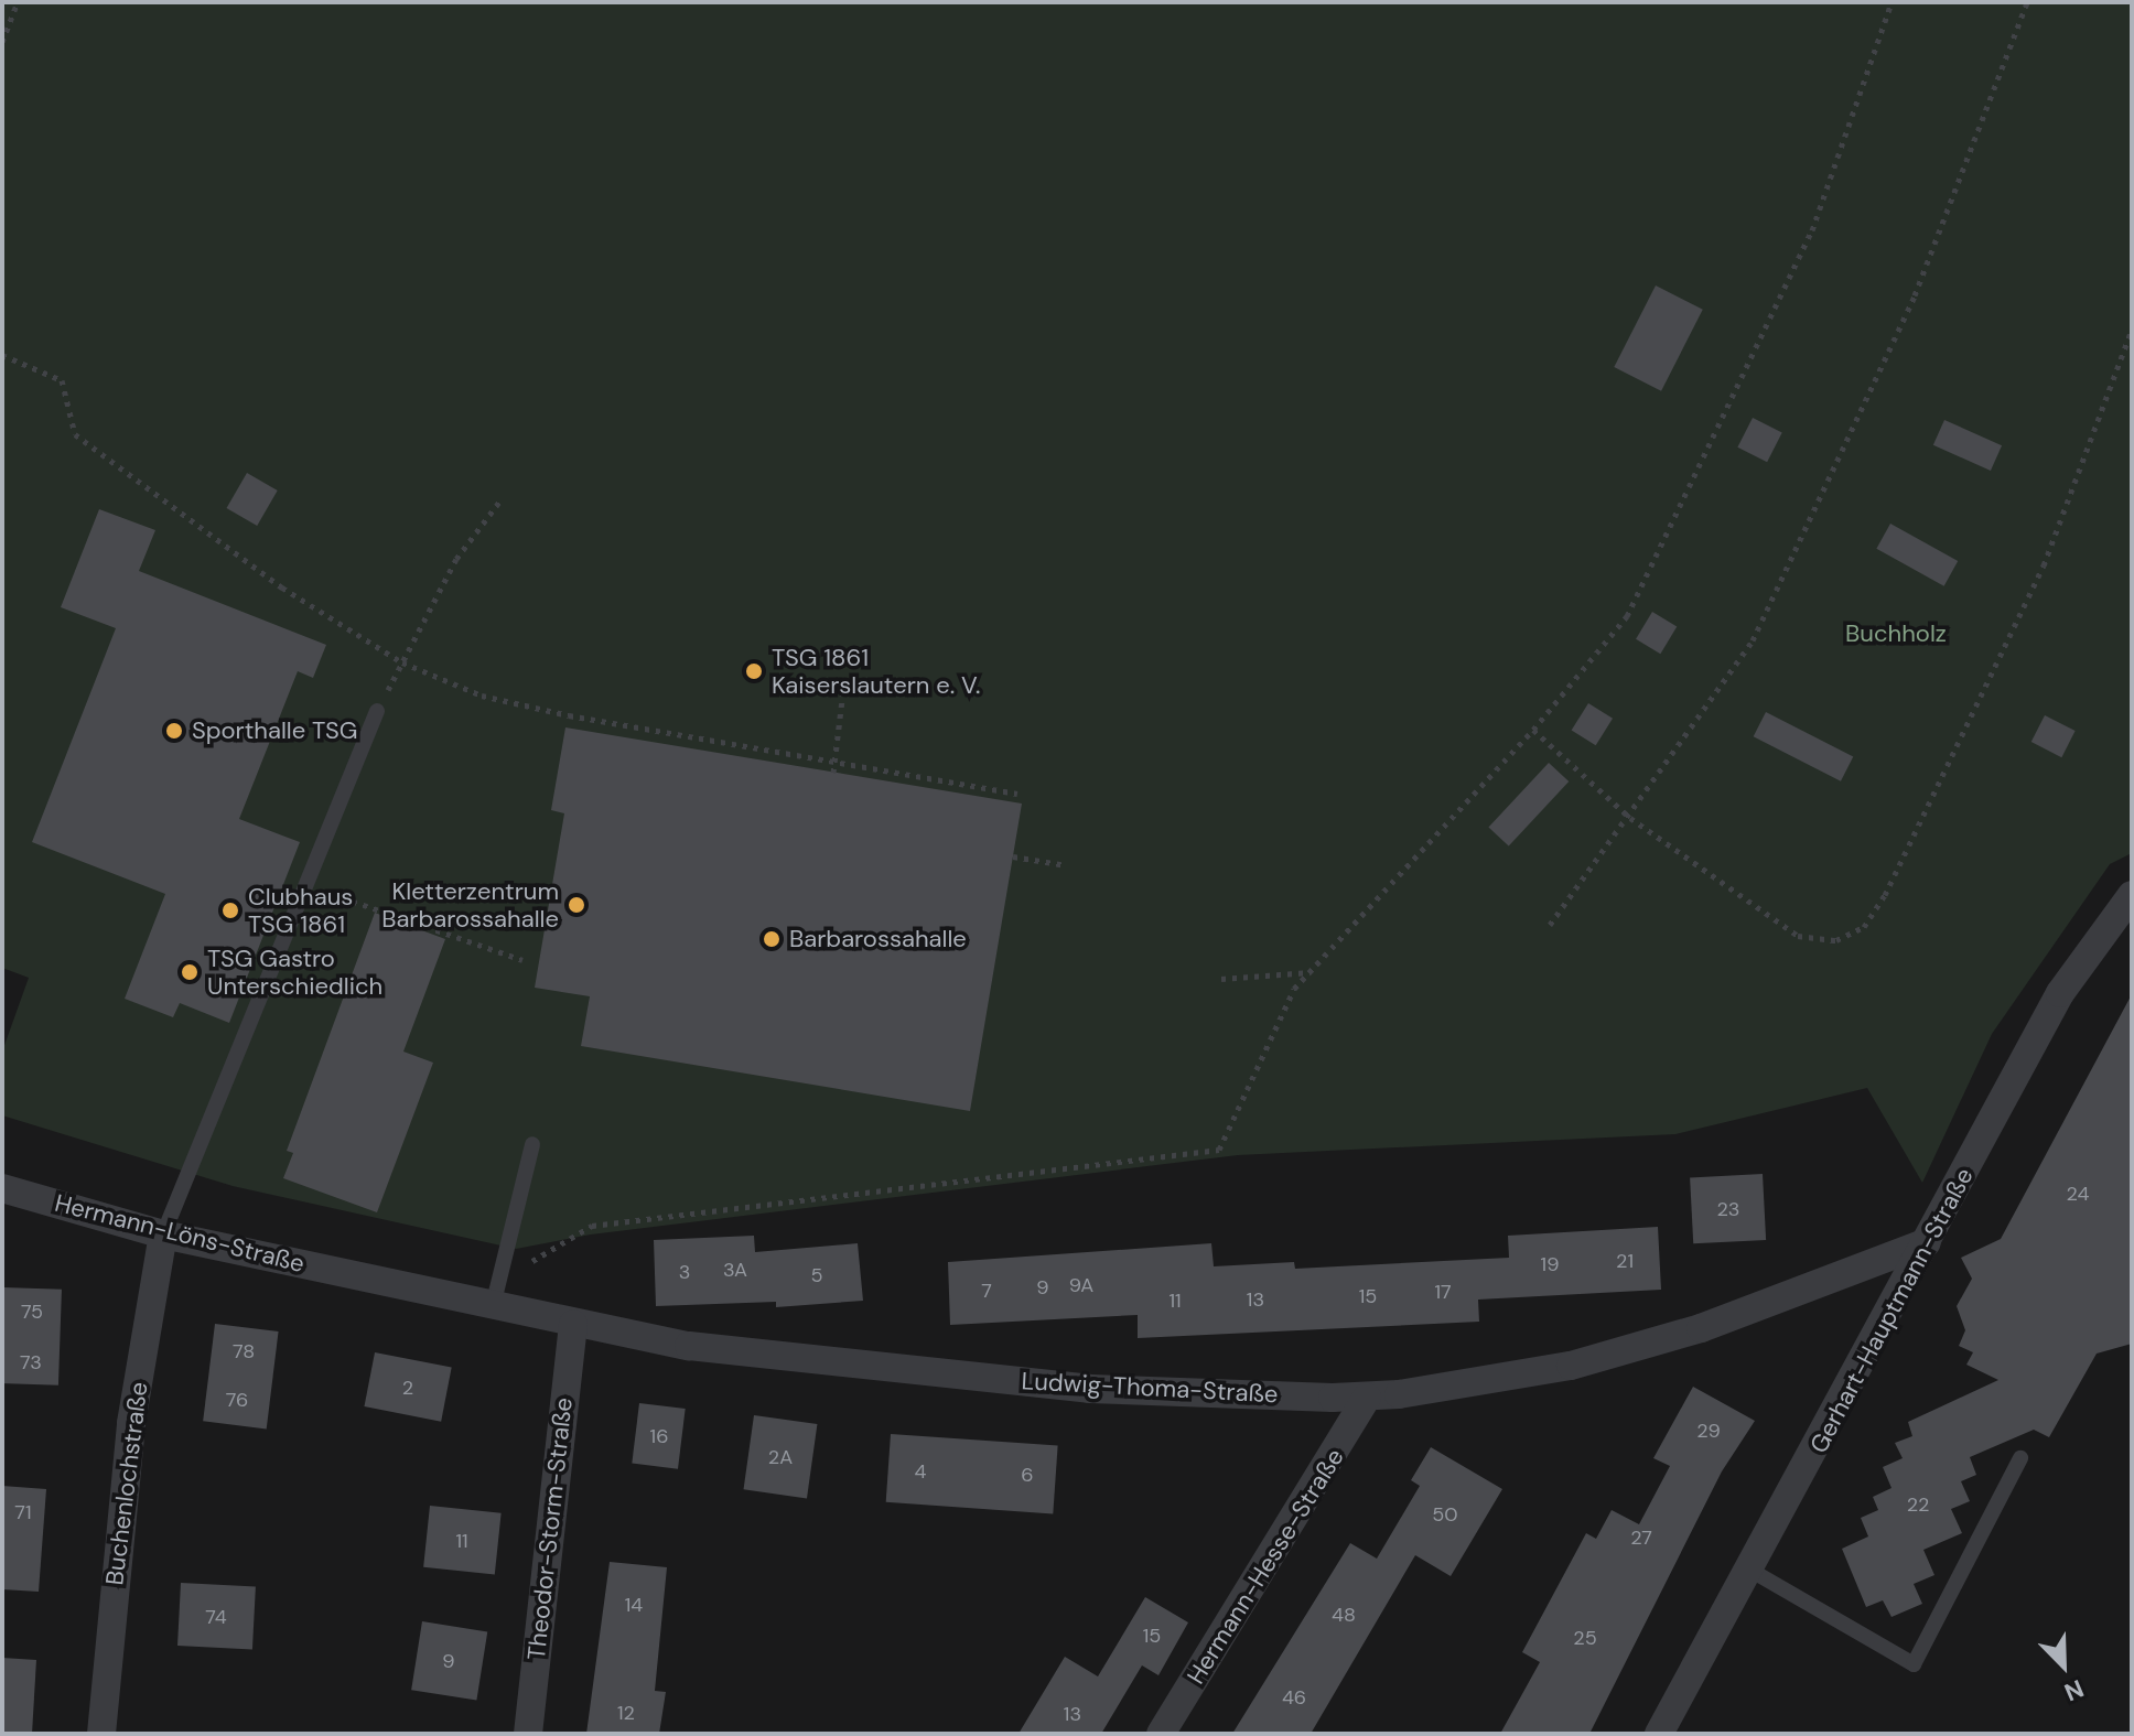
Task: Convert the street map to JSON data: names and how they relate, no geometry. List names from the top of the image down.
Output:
{
  "streets": {
    "street": [
      "Hermann-Löns-Straße",
      "Gerhart-Hauptmann-Straße",
      "Ludwig-Thoma-Straße",
      "Buchenlochstraße",
      "Theodor-Storm-Straße",
      "Hermann-Hesse-Straße"
    ]
  },
  "crossings": [
    ["Hermann-Löns-Straße", "Ludwig-Thoma-Straße"],
    ["Hermann-Löns-Straße", "Buchenlochstraße"],
    ["Gerhart-Hauptmann-Straße", "Ludwig-Thoma-Straße"],
    ["Ludwig-Thoma-Straße", "Theodor-Storm-Straße"],
    ["Ludwig-Thoma-Straße", "Hermann-Hesse-Straße"]
  ],
  "parks": ["Buchholz"],
  "places": [
    "TSG 1861 Kaiserslautern e. V.",
    "Sporthalle TSG",
    "Kletterzentrum Barbarossahalle",
    "Clubhaus TSG 1861",
    "Barbarossahalle",
    "TSG Gastro Unterschiedlich"
  ],
  "house_numbers": [
    "24",
    "23",
    "21",
    "19",
    "3A",
    "3",
    "5",
    "9A",
    "9",
    "7",
    "17",
    "15",
    "13",
    "11",
    "75",
    "78",
    "73",
    "2",
    "76",
    "29",
    "16",
    "2A",
    "4",
    "6",
    "22",
    "71",
    "50",
    "27",
    "11",
    "14",
    "48",
    "74",
    "15",
    "25",
    "9",
    "46",
    "12",
    "13"
  ],
  "north": "bottom right"
}
